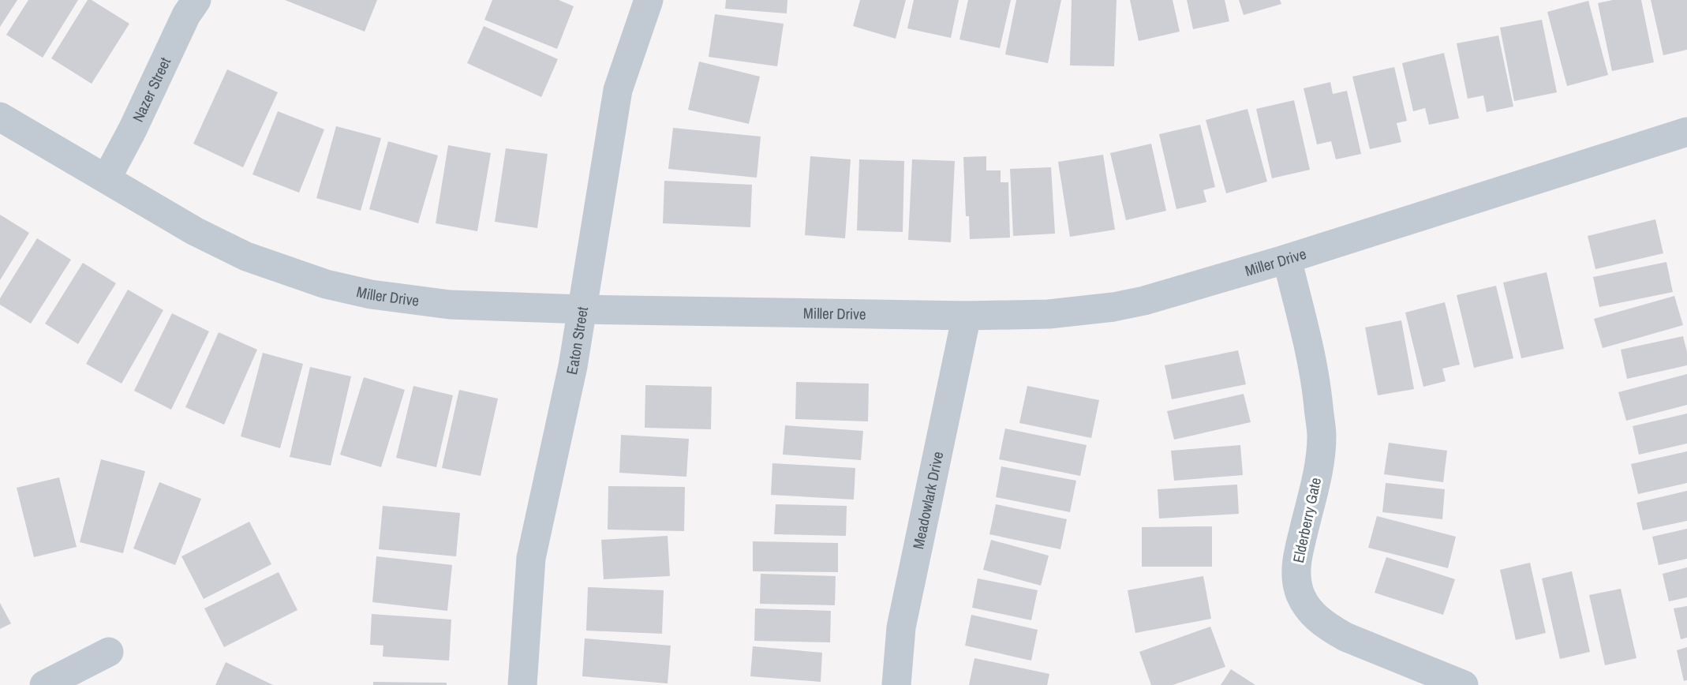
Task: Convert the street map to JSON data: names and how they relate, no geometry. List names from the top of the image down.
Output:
{
  "streets": {
    "street": [
      "Nazer Street",
      "Miller Drive",
      "Eaton Street",
      "Meadowlark Drive",
      "Elderberry Gate"
    ]
  },
  "crossings": [
    ["Nazer Street", "Miller Drive"],
    ["Miller Drive", "Eaton Street"],
    ["Miller Drive", "Meadowlark Drive"],
    ["Miller Drive", "Elderberry Gate"]
  ]
}
